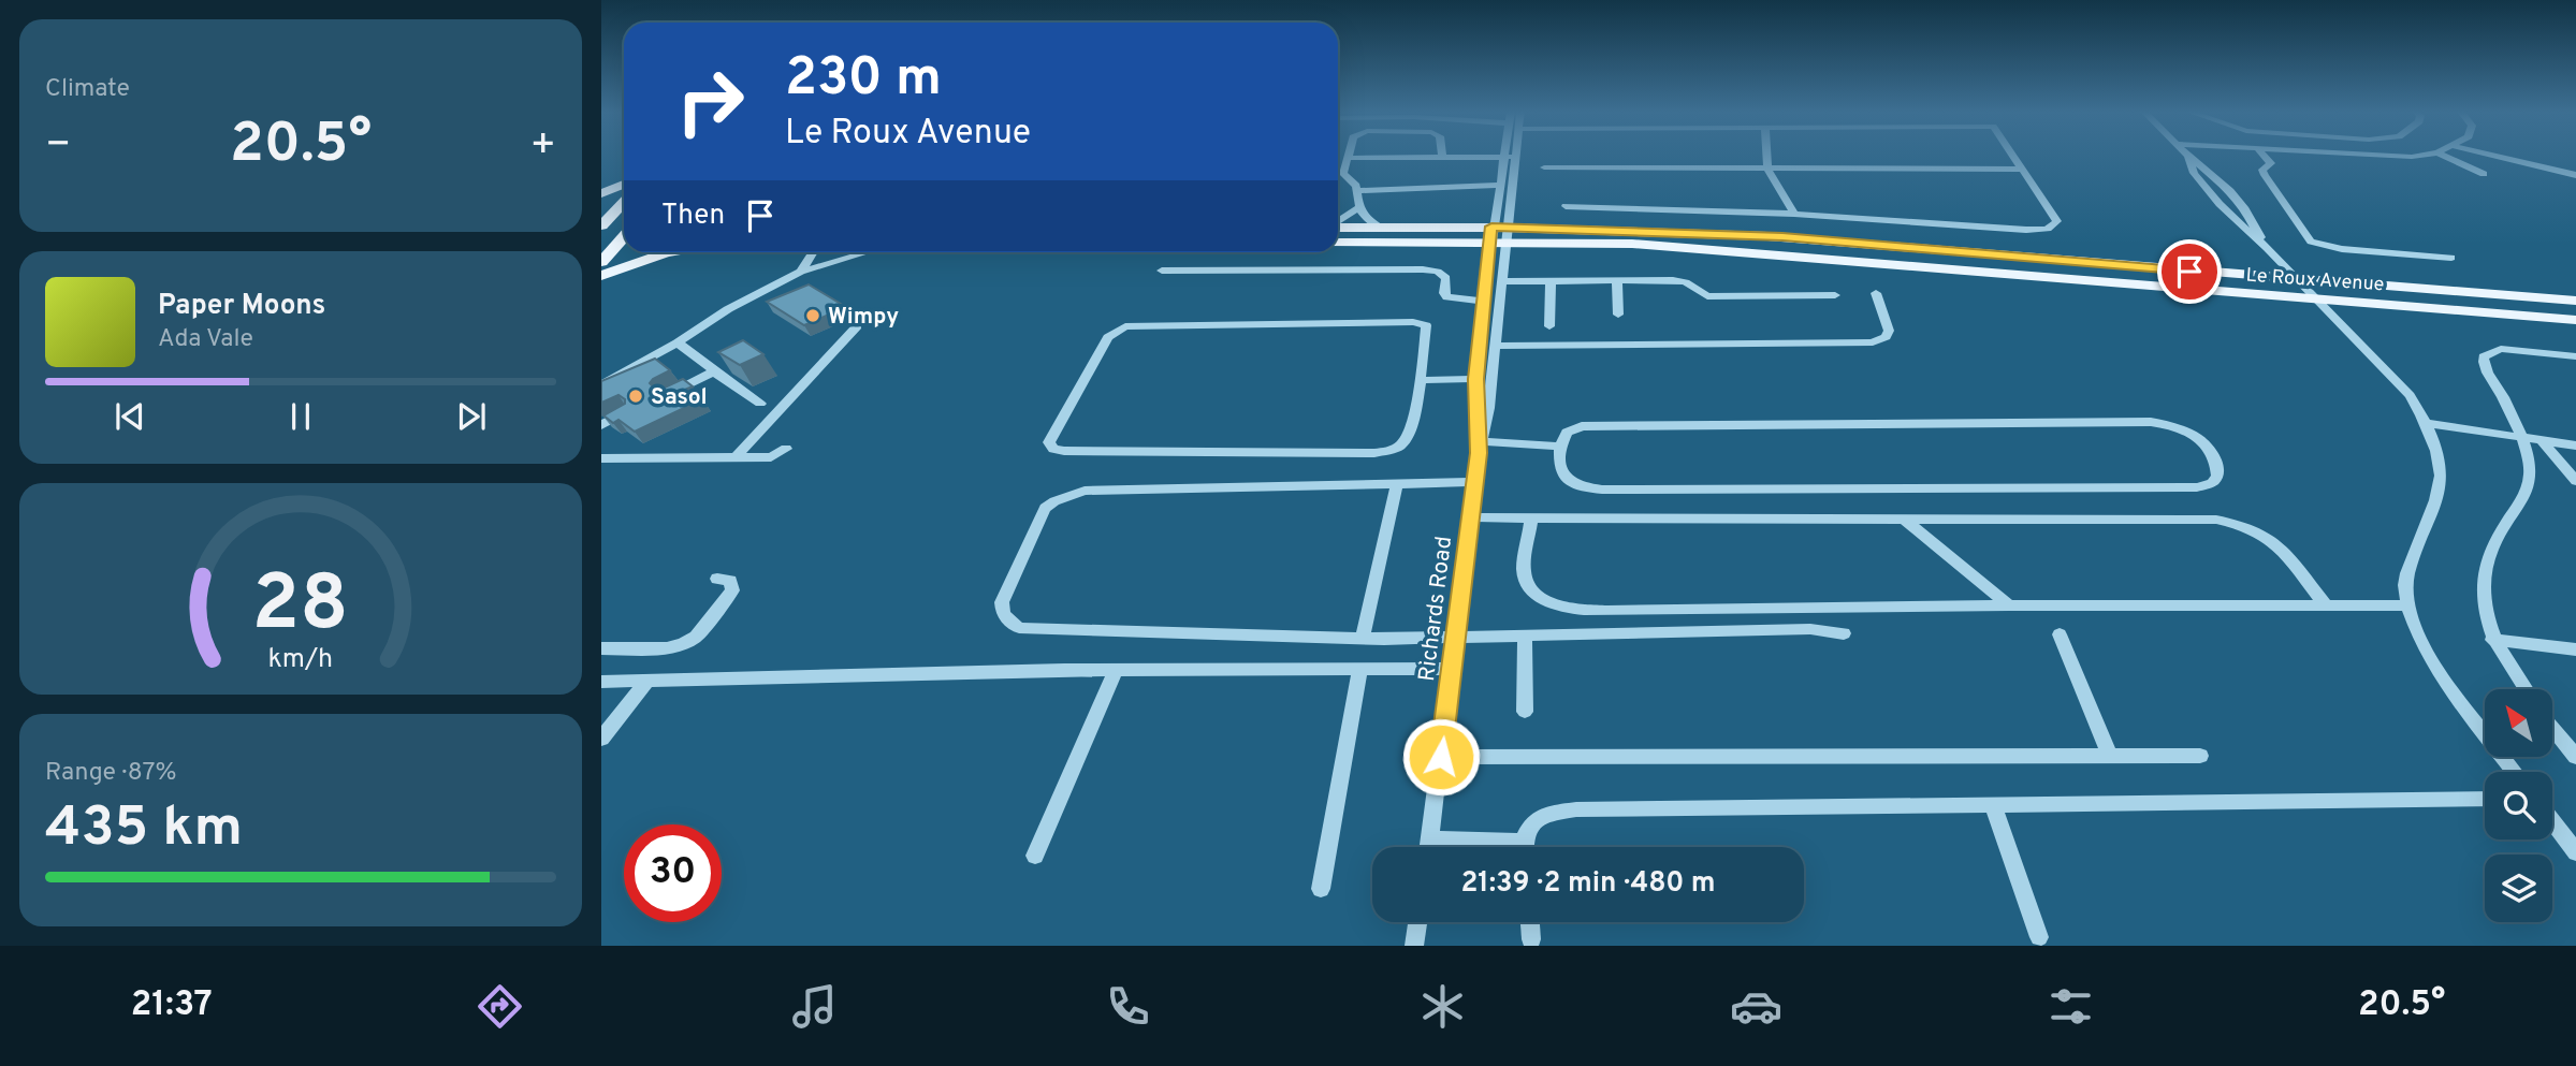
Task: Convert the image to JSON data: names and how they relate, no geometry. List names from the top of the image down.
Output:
{
  "streets": {
    "main road": ["Le Roux Avenue"],
    "street": ["Richards Road"]
  },
  "crossings": [
    ["Le Roux Avenue", "Richards Road"]
  ],
  "places": ["Wimpy", "Sasol"],
  "north": "top left",
  "page": {
    "tile": [
      "Climate",
      ["Range · 87%", "435 km"]
    ],
    "turn": ["230 m", "Le Roux Avenue"],
    "heat": ["−", "20.5°", "+"],
    "then": "Then",
    "song": ["Paper Moons", "Ada Vale"],
    "limit": "30",
    "trip": "21:39 · 2 min · 480 m",
    "tabs": ["21:37", "20.5°"],
    "gauge": ["28", "km/h"]
  }
}
